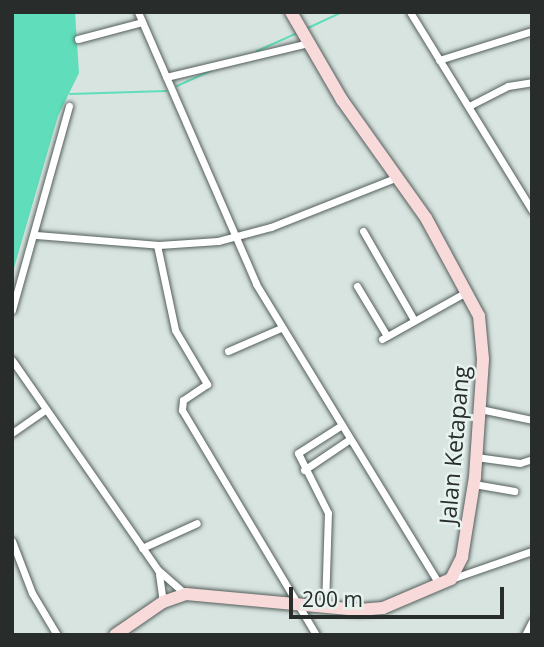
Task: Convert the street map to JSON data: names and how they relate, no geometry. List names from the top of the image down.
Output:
{
  "streets": {
    "main road": ["Jalan Ketapang"]
  },
  "scale_bar": "200 m"
}
